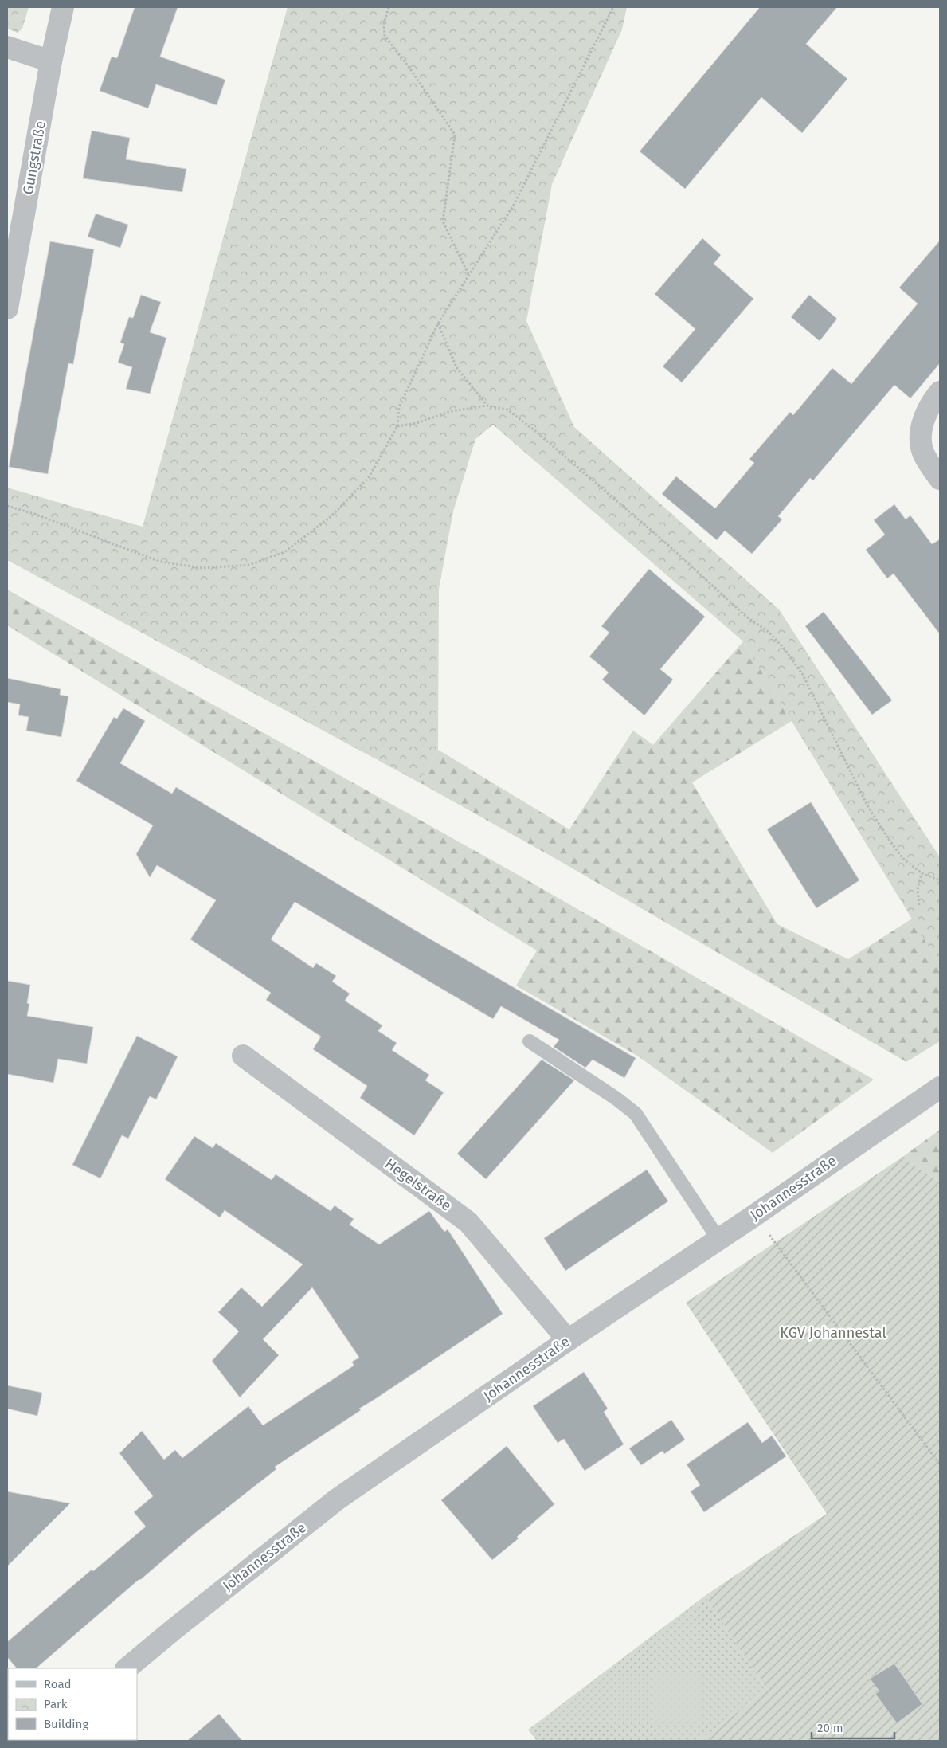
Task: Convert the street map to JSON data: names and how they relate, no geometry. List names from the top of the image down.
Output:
{
  "streets": {
    "street": ["Gungstraße", "Hegelstraße", "Johannesstraße"]
  },
  "crossings": [
    ["Hegelstraße", "Johannesstraße"]
  ],
  "parks": ["KGV Johannestal"],
  "legend": ["Road", "Park", "Building"],
  "scale_bar": "20 m"
}
